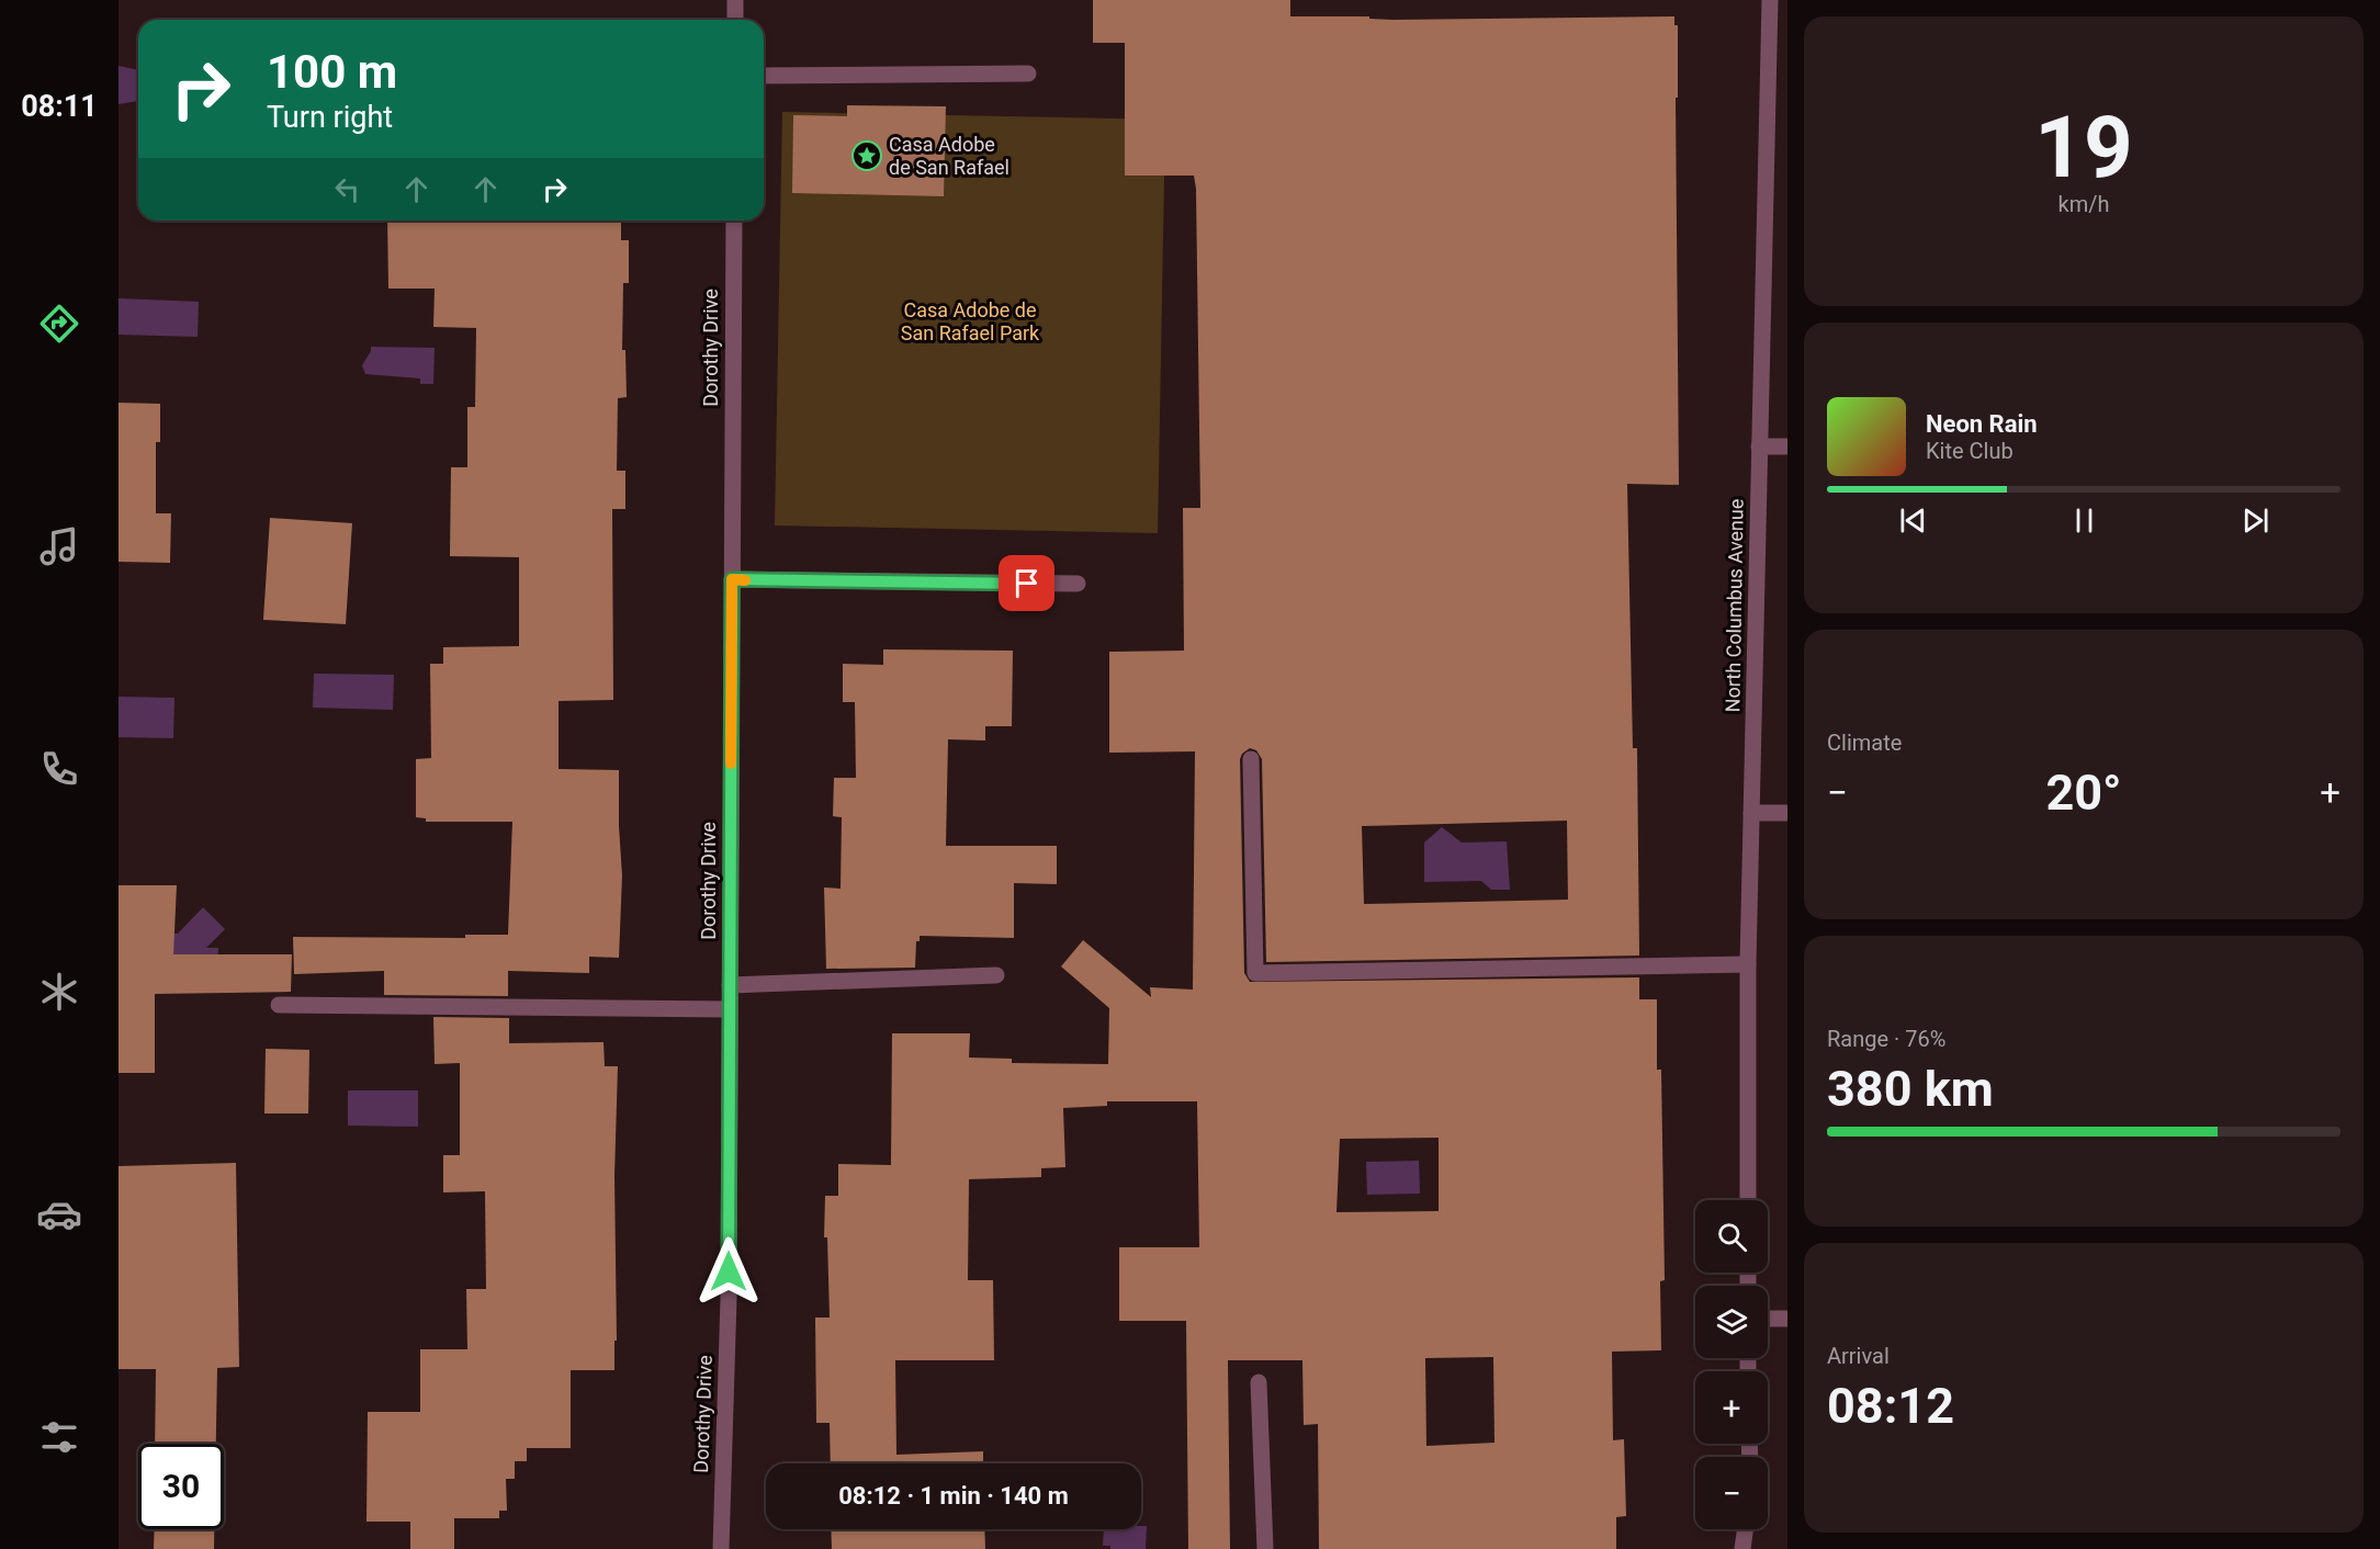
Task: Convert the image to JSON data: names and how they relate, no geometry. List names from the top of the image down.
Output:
{
  "streets": {
    "street": ["Dorothy Drive", "North Columbus Avenue"]
  },
  "parks": ["Casa Adobe de San Rafael Park"],
  "places": {
    "place": ["Casa Adobe de San Rafael"]
  },
  "page": {
    "tabs": "08:11",
    "tile": [
      ["19", "km/h"],
      "Climate",
      ["Range · 76%", "380 km"],
      ["Arrival", "08:12"]
    ],
    "turn": ["100 m", "Turn right"],
    "song": ["Neon Rain", "Kite Club"],
    "heat": ["−", "20°", "+"],
    "map_buttons": ["+", "−"],
    "limit": "30",
    "trip": "08:12 · 1 min · 140 m"
  }
}
